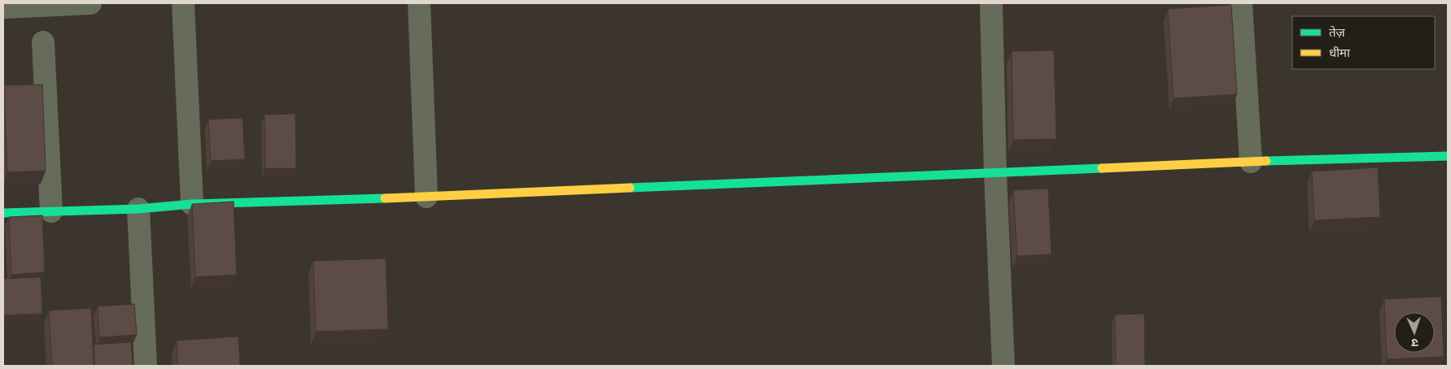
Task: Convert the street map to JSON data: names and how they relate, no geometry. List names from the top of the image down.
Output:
{
  "legend": ["तेज़", "धीमा"],
  "north": "bottom"
}
